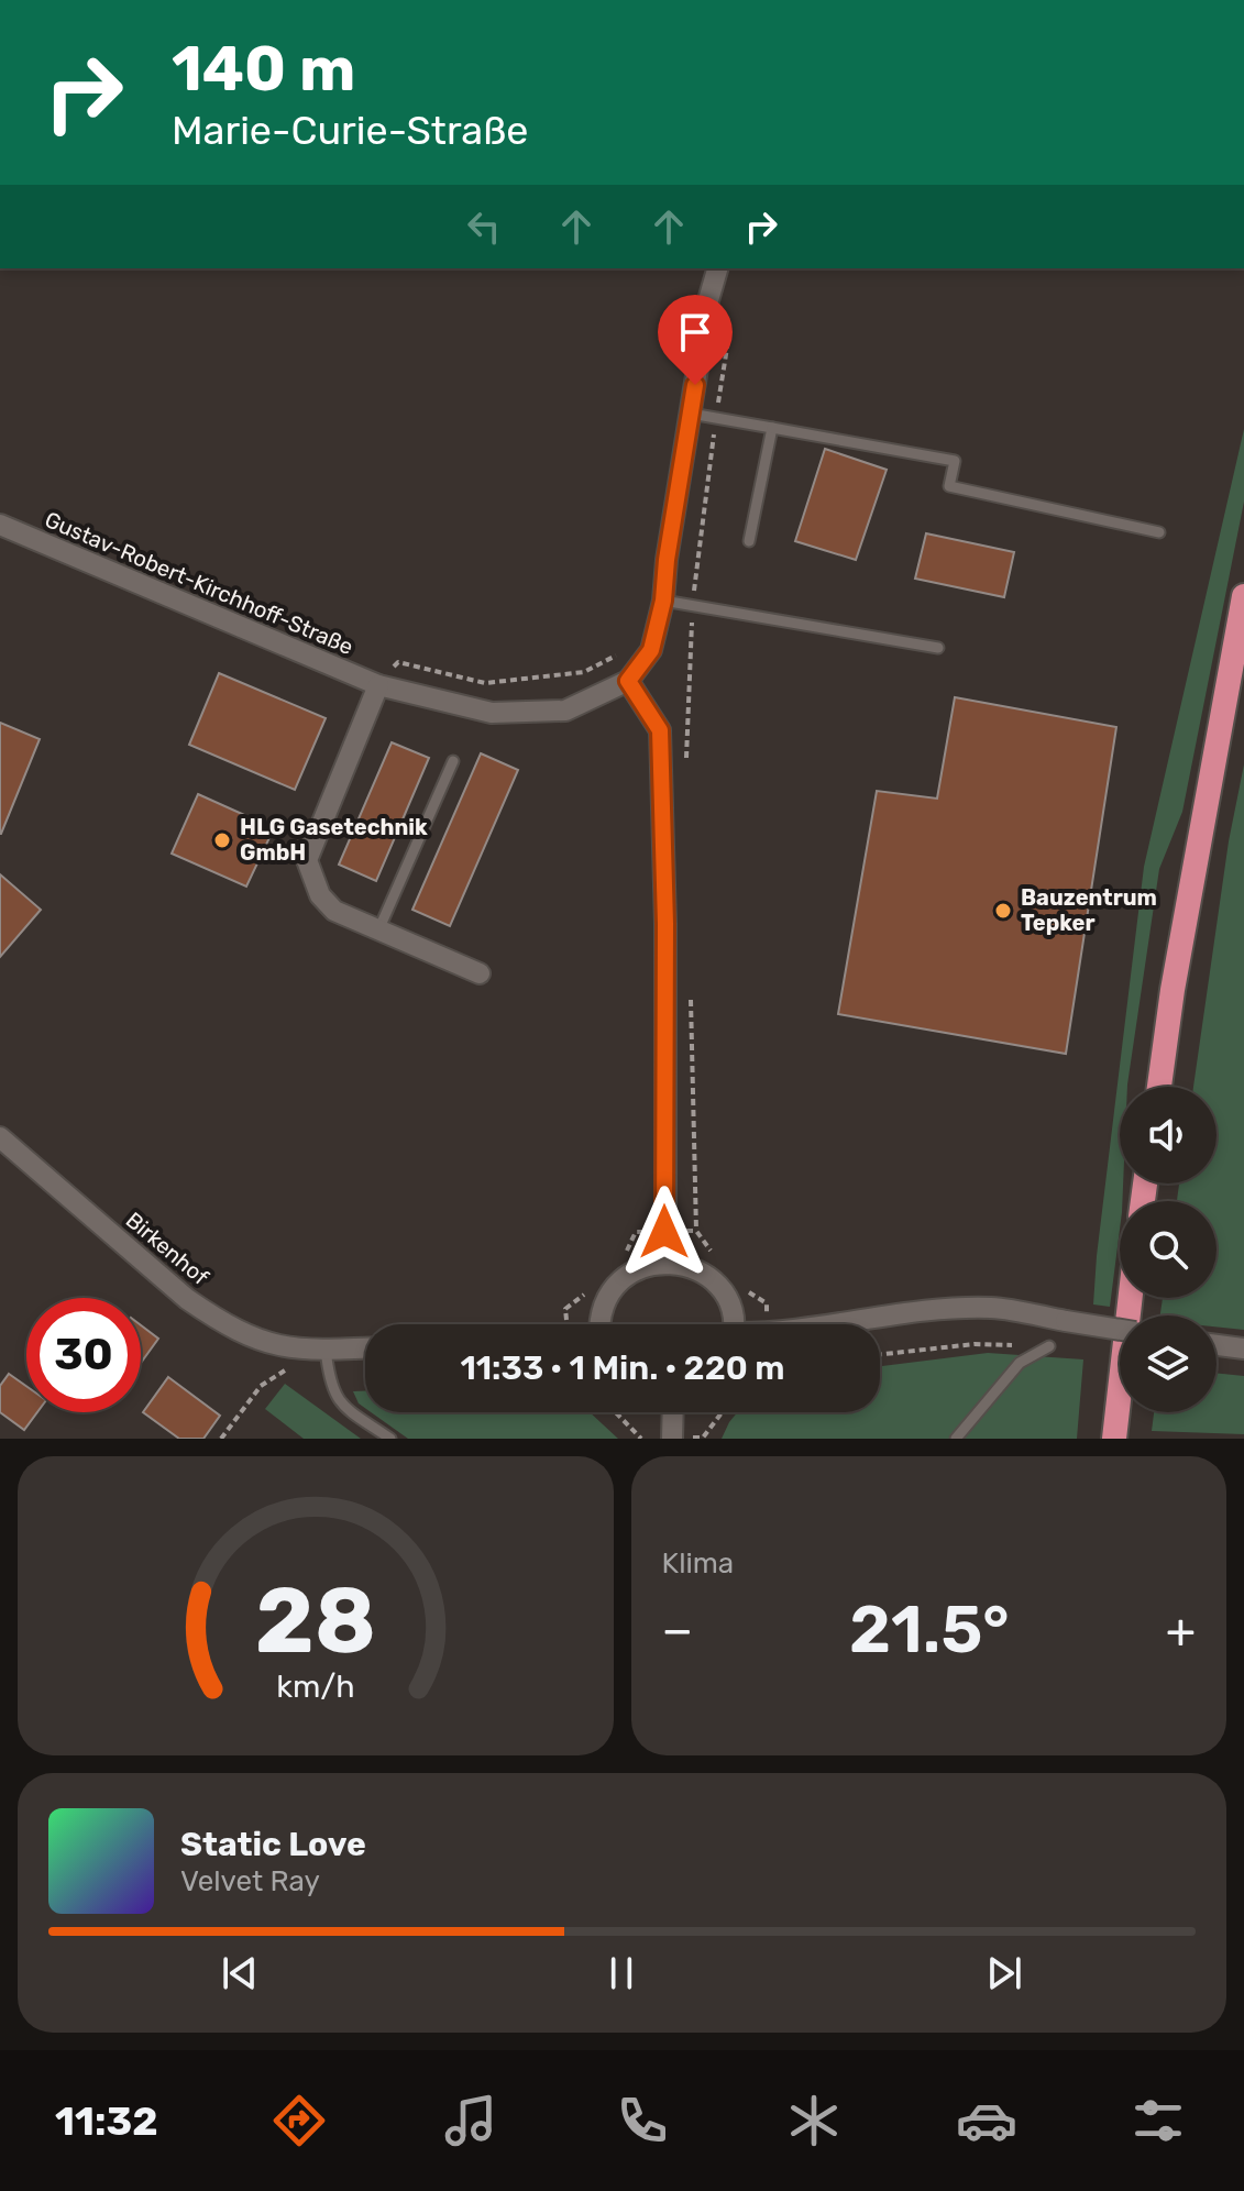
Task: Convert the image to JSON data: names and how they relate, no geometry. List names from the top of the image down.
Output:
{
  "streets": {
    "street": ["Gustav-Robert-Kirchhoff-Straße", "Birkenhof"]
  },
  "places": ["HLG Gasetechnik GmbH", "Bauzentrum Tepker"],
  "page": {
    "turn": ["140 m", "Marie-Curie-Straße"],
    "limit": "30",
    "trip": "11:33 · 1 Min. · 220 m",
    "tile": "Klima",
    "heat": ["−", "21.5°", "+"],
    "song": ["Static Love", "Velvet Ray"],
    "tabs": "11:32",
    "gauge": ["28", "km/h"]
  }
}
